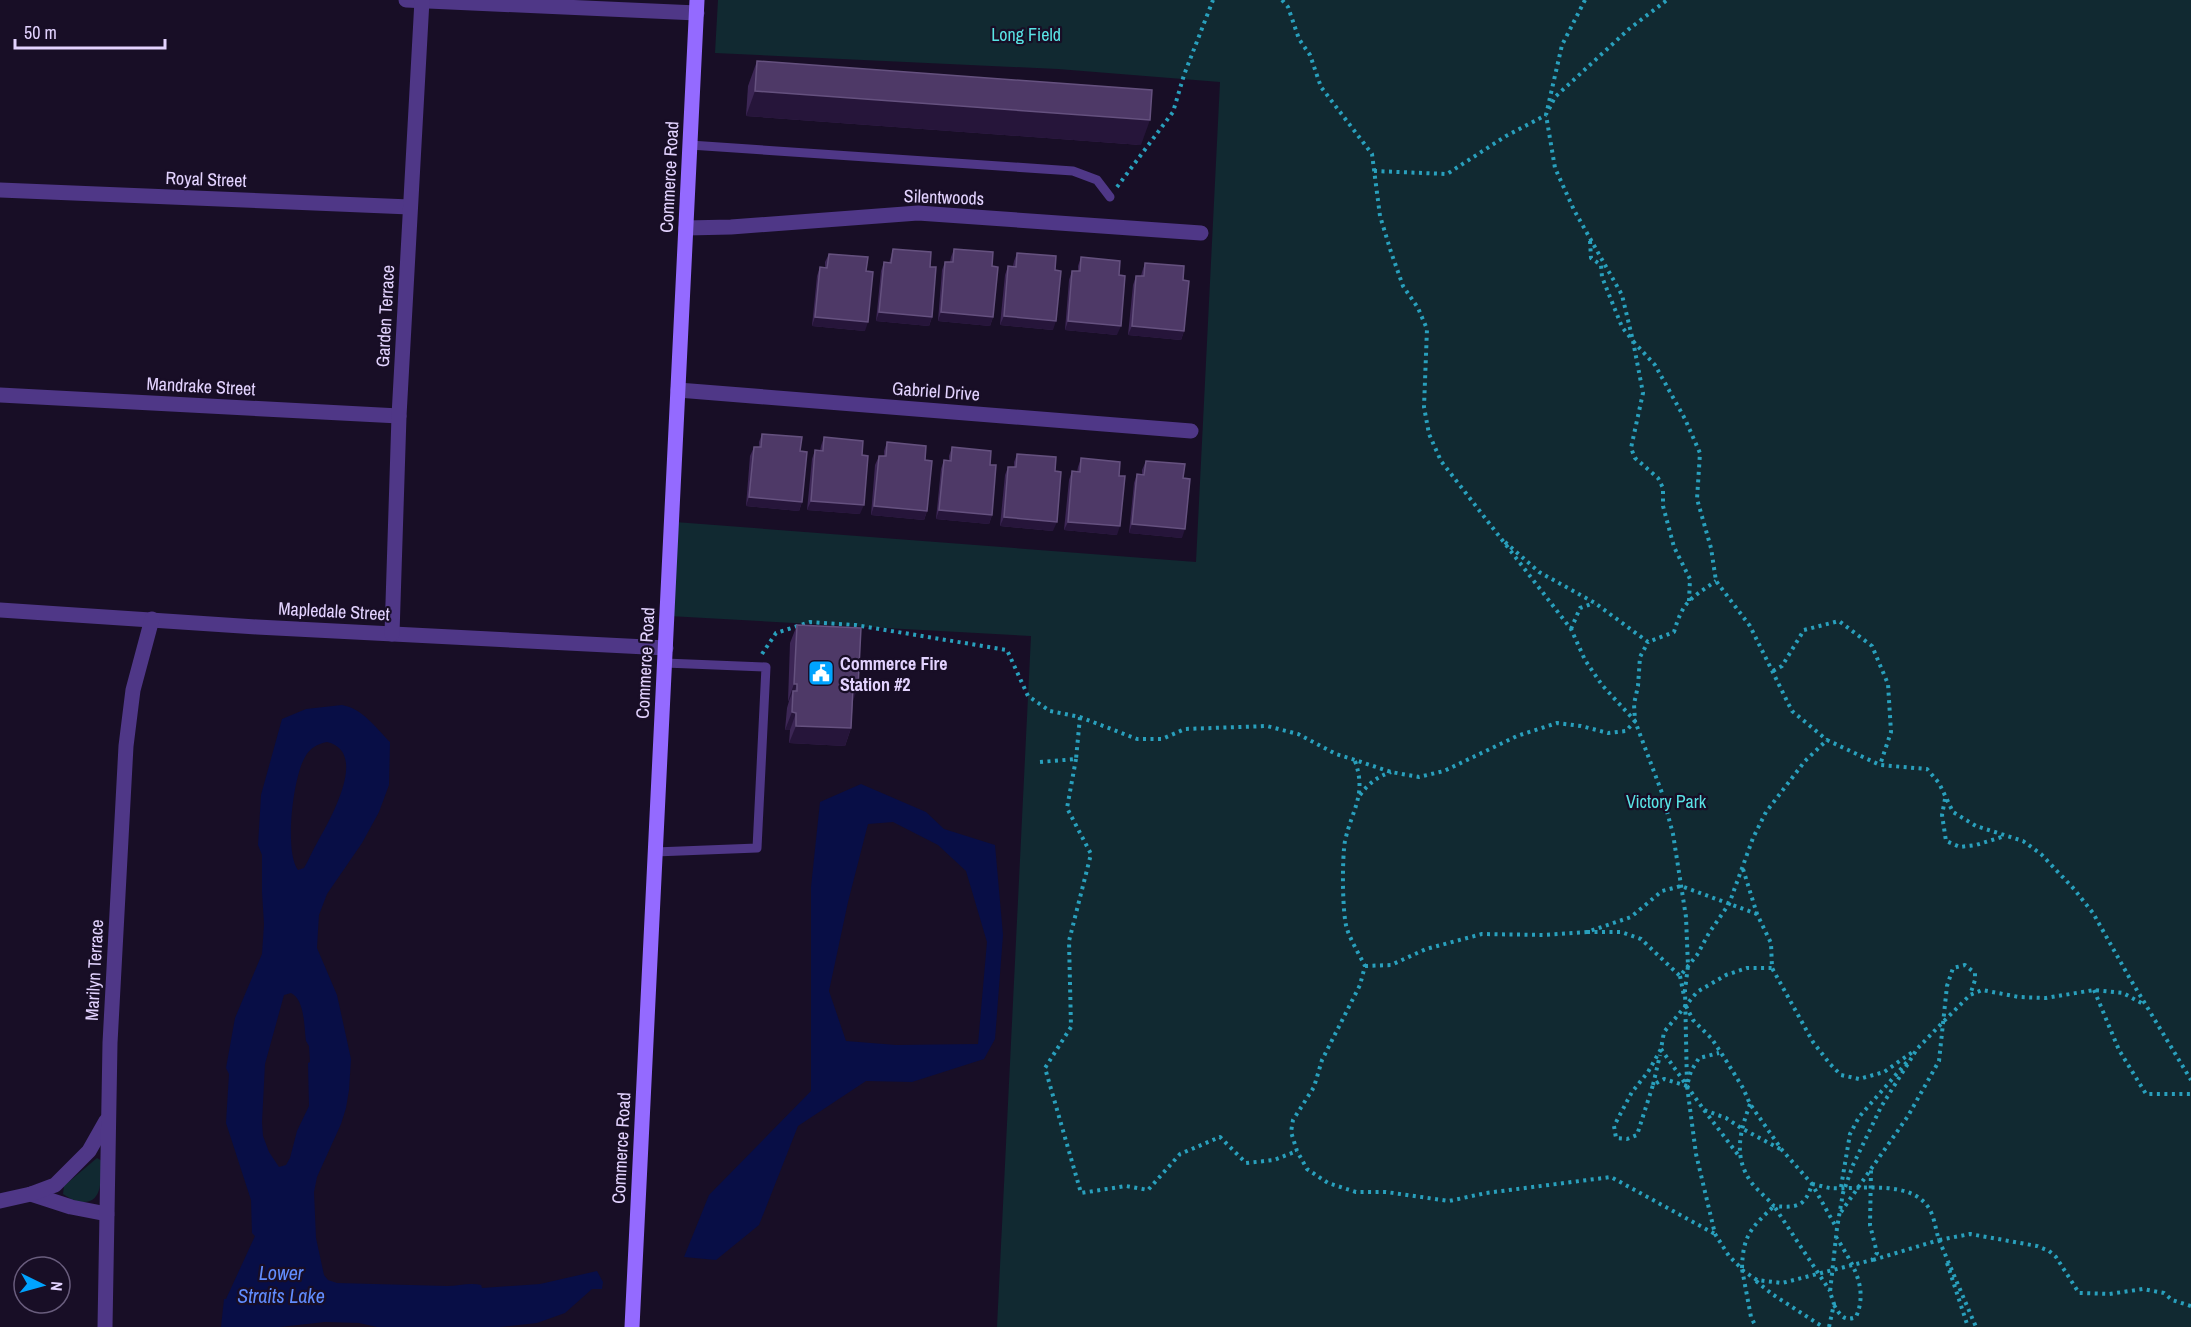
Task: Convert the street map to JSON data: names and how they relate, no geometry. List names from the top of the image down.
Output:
{
  "streets": {
    "main road": ["Commerce Road"],
    "street": [
      "Royal Street",
      "Silentwoods",
      "Garden Terrace",
      "Mandrake Street",
      "Gabriel Drive",
      "Mapledale Street",
      "Marilyn Terrace"
    ]
  },
  "crossings": [
    ["Commerce Road", "Silentwoods"],
    ["Commerce Road", "Gabriel Drive"],
    ["Commerce Road", "Mapledale Street"],
    ["Royal Street", "Garden Terrace"],
    ["Garden Terrace", "Mandrake Street"],
    ["Garden Terrace", "Mapledale Street"],
    ["Mapledale Street", "Marilyn Terrace"]
  ],
  "water": ["Lower Straits Lake"],
  "parks": ["Long Field", "Victory Park"],
  "places": {
    "public building": ["Commerce Fire Station #2"]
  },
  "scale_bar": "50 m",
  "north": "right"
}
